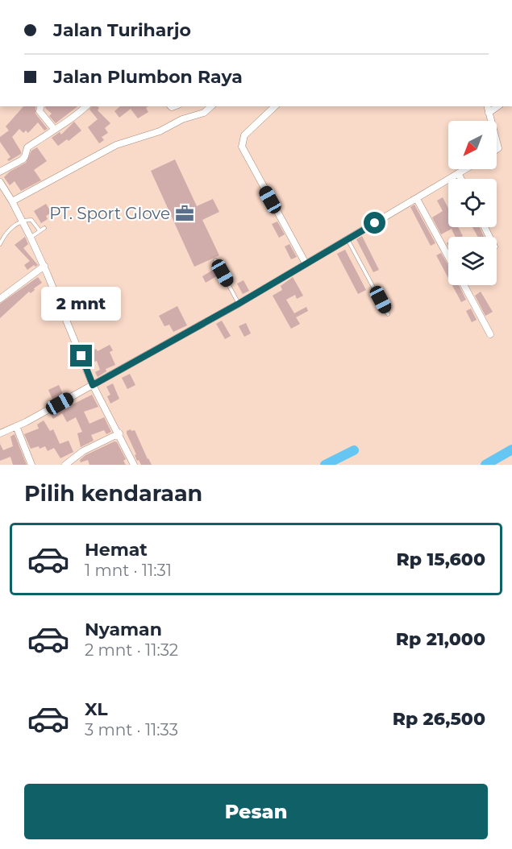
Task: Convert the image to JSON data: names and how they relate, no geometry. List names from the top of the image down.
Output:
{
  "places": {
    "office": ["PT. Sport Glove"]
  },
  "north": "bottom left",
  "page": {
    "banner": ["Jalan Turiharjo", "Jalan Plumbon Raya"],
    "bubble": "2 mnt",
    "heading": "Pilih kendaraan",
    "list": [
      {
        "name": "Hemat",
        "note": "1 mnt · 11:31",
        "value": "Rp 15,600"
      },
      {
        "name": "Nyaman",
        "note": "2 mnt · 11:32",
        "value": "Rp 21,000"
      },
      {
        "name": "XL",
        "note": "3 mnt · 11:33",
        "value": "Rp 26,500"
      }
    ],
    "buttons": "Pesan"
  }
}
